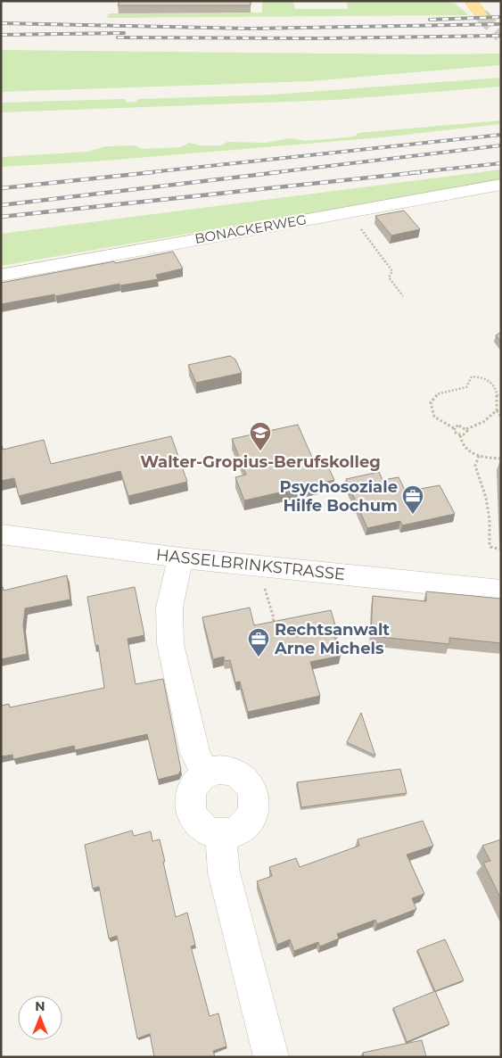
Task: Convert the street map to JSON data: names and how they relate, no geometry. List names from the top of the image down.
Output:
{
  "streets": {
    "street": ["BONACKERWEG", "HASSELBRINKSTRASSE"]
  },
  "places": {
    "school or university": ["Walter-Gropius-Berufskolleg"],
    "office": ["Psychosoziale Hilfe Bochum", "Rechtsanwalt Arne Michels"]
  },
  "north": "top"
}
